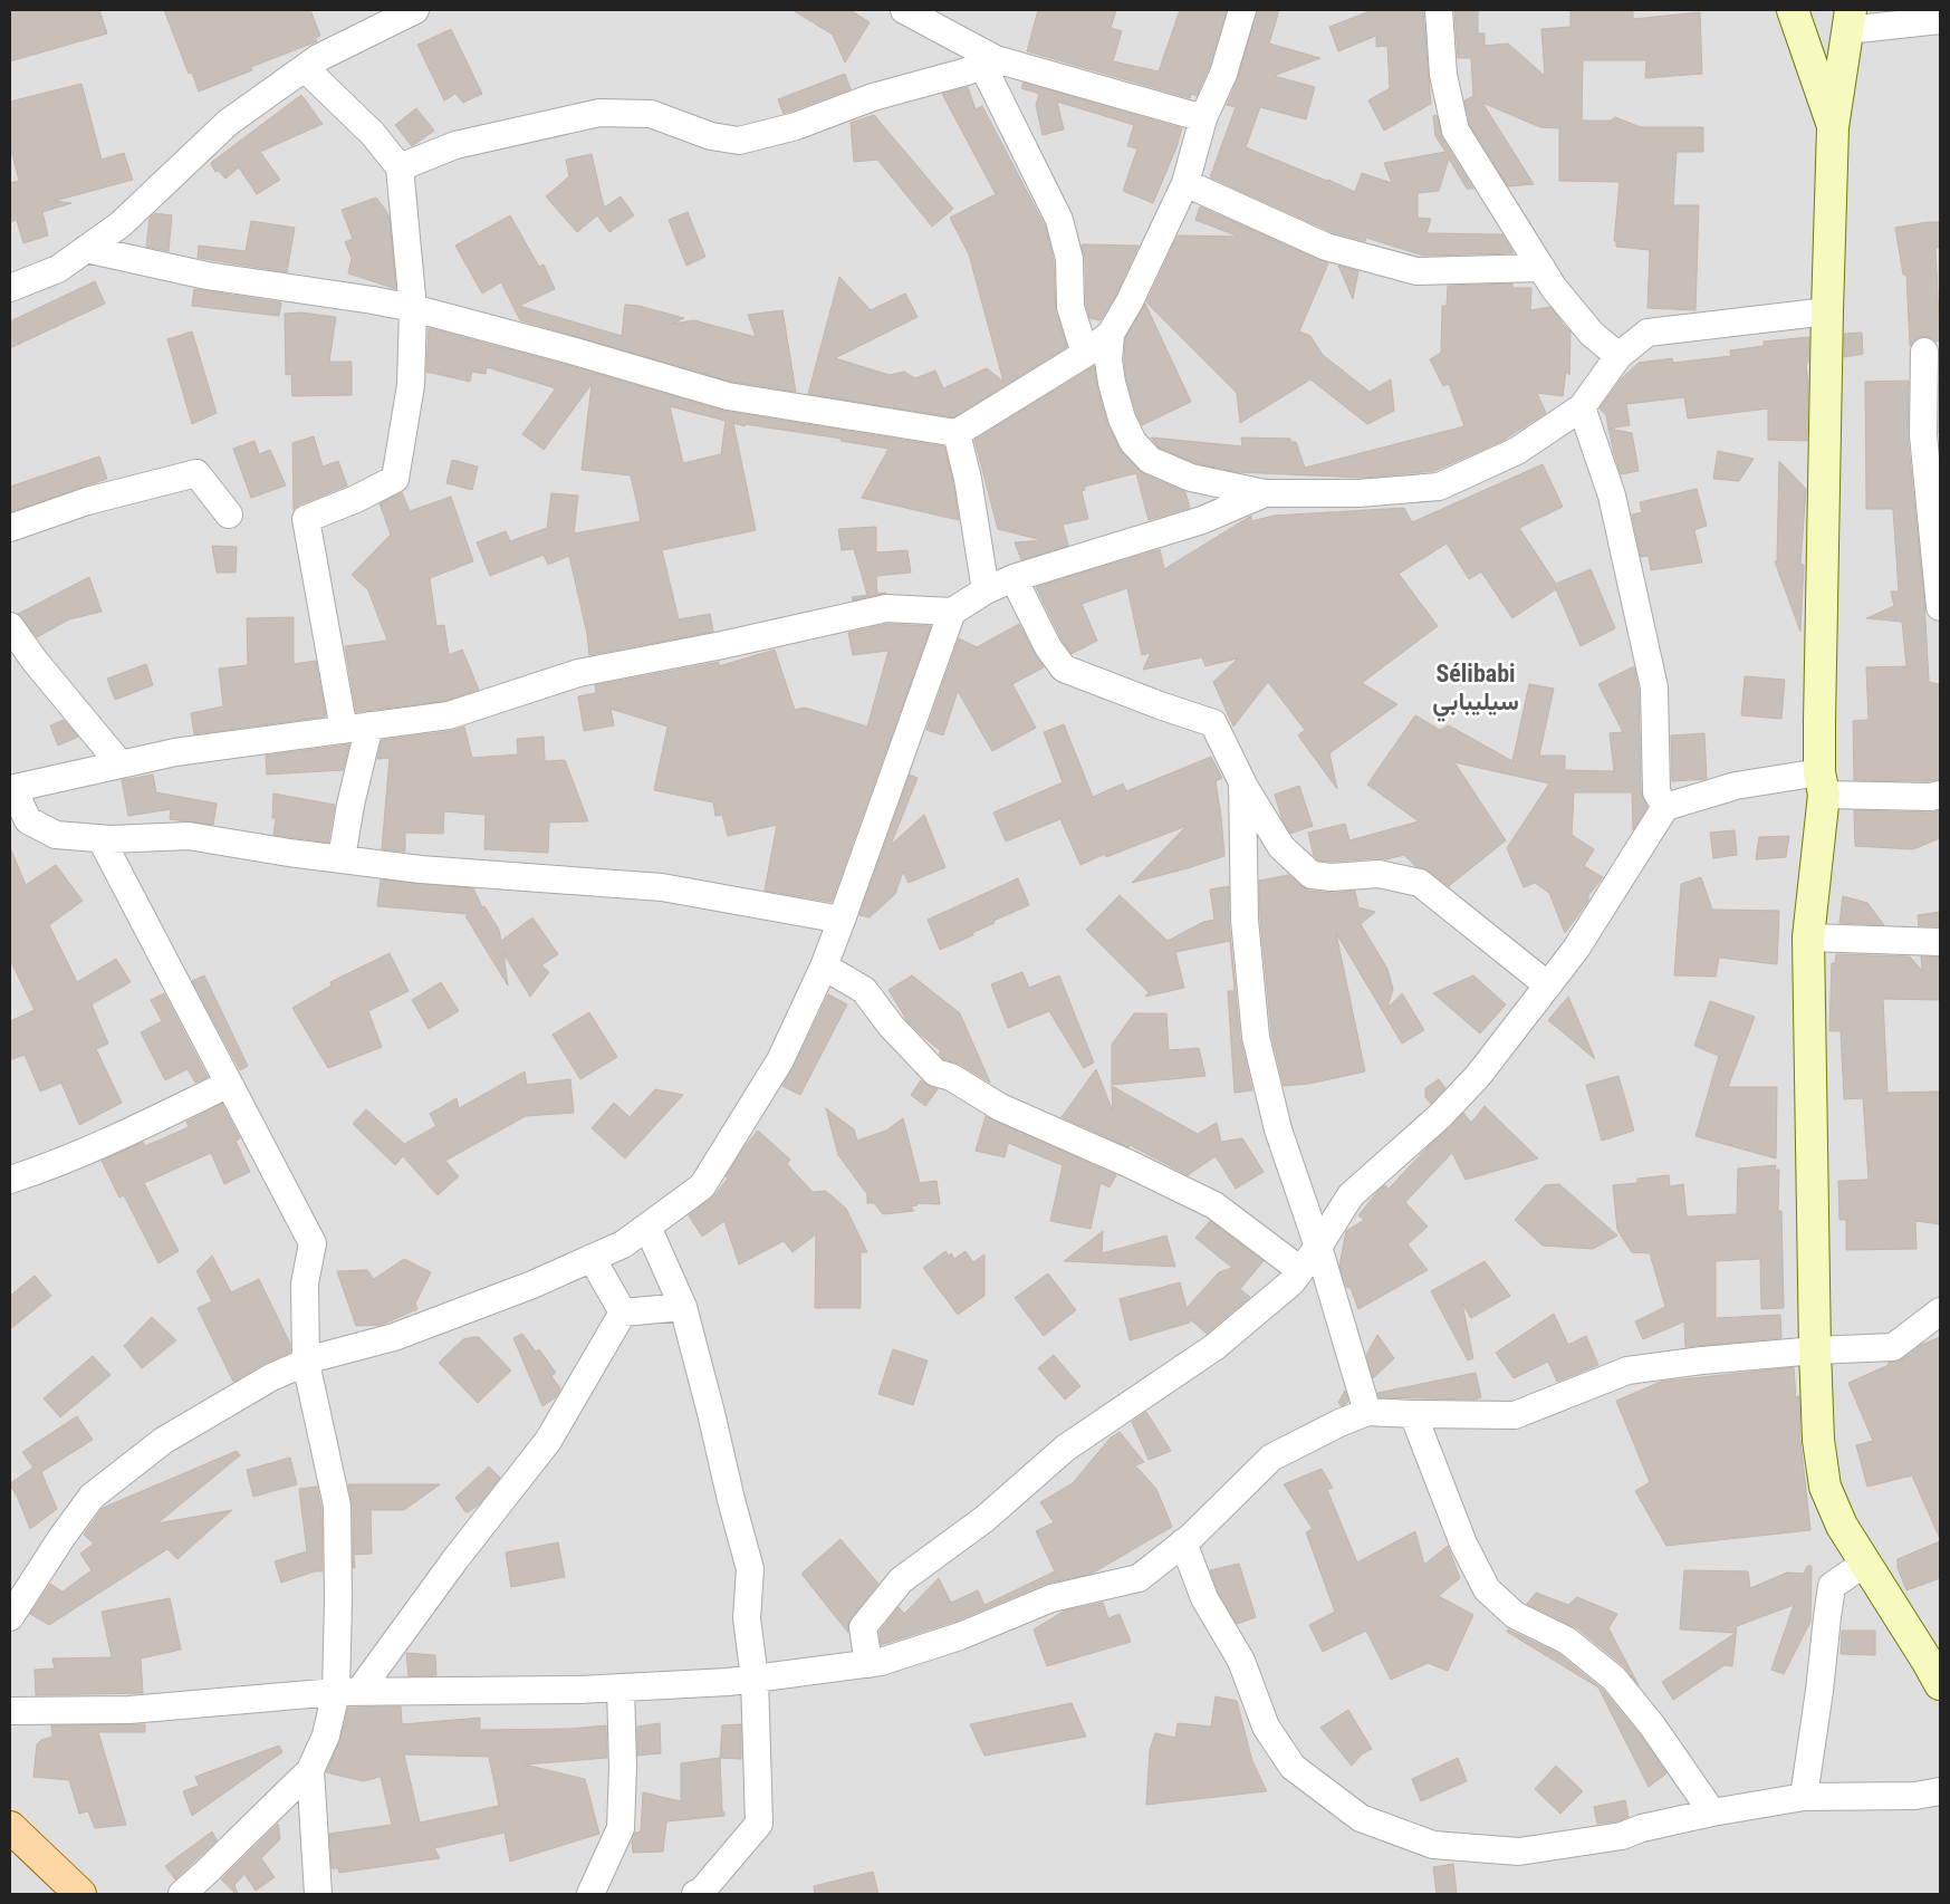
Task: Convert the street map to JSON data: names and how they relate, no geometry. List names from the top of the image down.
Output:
{
  "districts": ["Sélibabi سيليبابي"]
}
